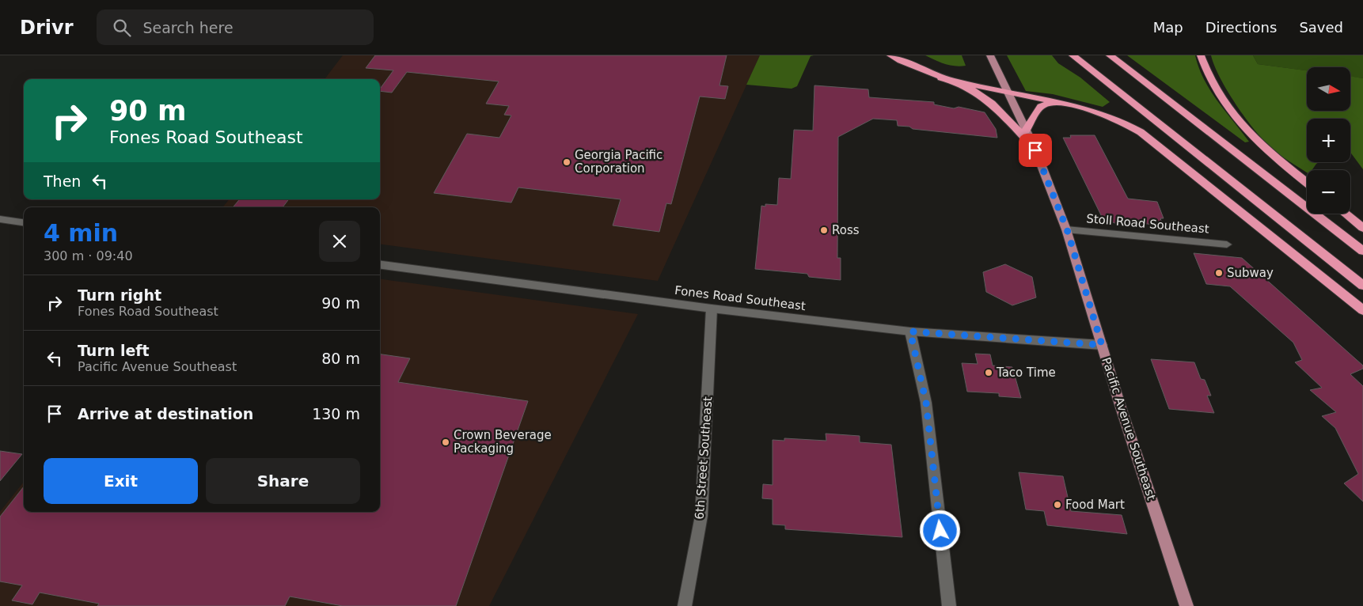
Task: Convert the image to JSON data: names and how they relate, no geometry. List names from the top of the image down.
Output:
{
  "streets": {
    "main road": ["Pacific Avenue Southeast"],
    "street": ["Stoll Road Southeast", "Fones Road Southeast", "6th Street Southeast"]
  },
  "crossings": [
    ["Stoll Road Southeast", "Pacific Avenue Southeast"],
    ["Fones Road Southeast", "Pacific Avenue Southeast"],
    ["Fones Road Southeast", "6th Street Southeast"]
  ],
  "places": [
    "Georgia Pacific Corporation",
    "Ross",
    "Subway",
    "Taco Time",
    "Crown Beverage Packaging",
    "Food Mart"
  ],
  "north": "right",
  "page": {
    "header": "Drivr",
    "search": "Search here",
    "nav": ["Map", "Directions", "Saved"],
    "map_buttons": ["+", "−"],
    "turn": ["90 m", "Fones Road Southeast"],
    "then": "Then",
    "heading": ["4 min", "300 m · 09:40"],
    "list": [
      {
        "name": "Turn right",
        "note": "Fones Road Southeast",
        "value": "90 m"
      },
      {
        "name": "Turn left",
        "note": "Pacific Avenue Southeast",
        "value": "80 m"
      },
      {
        "name": "Arrive at destination",
        "value": "130 m"
      }
    ],
    "buttons": ["Exit", "Share"]
  }
}
